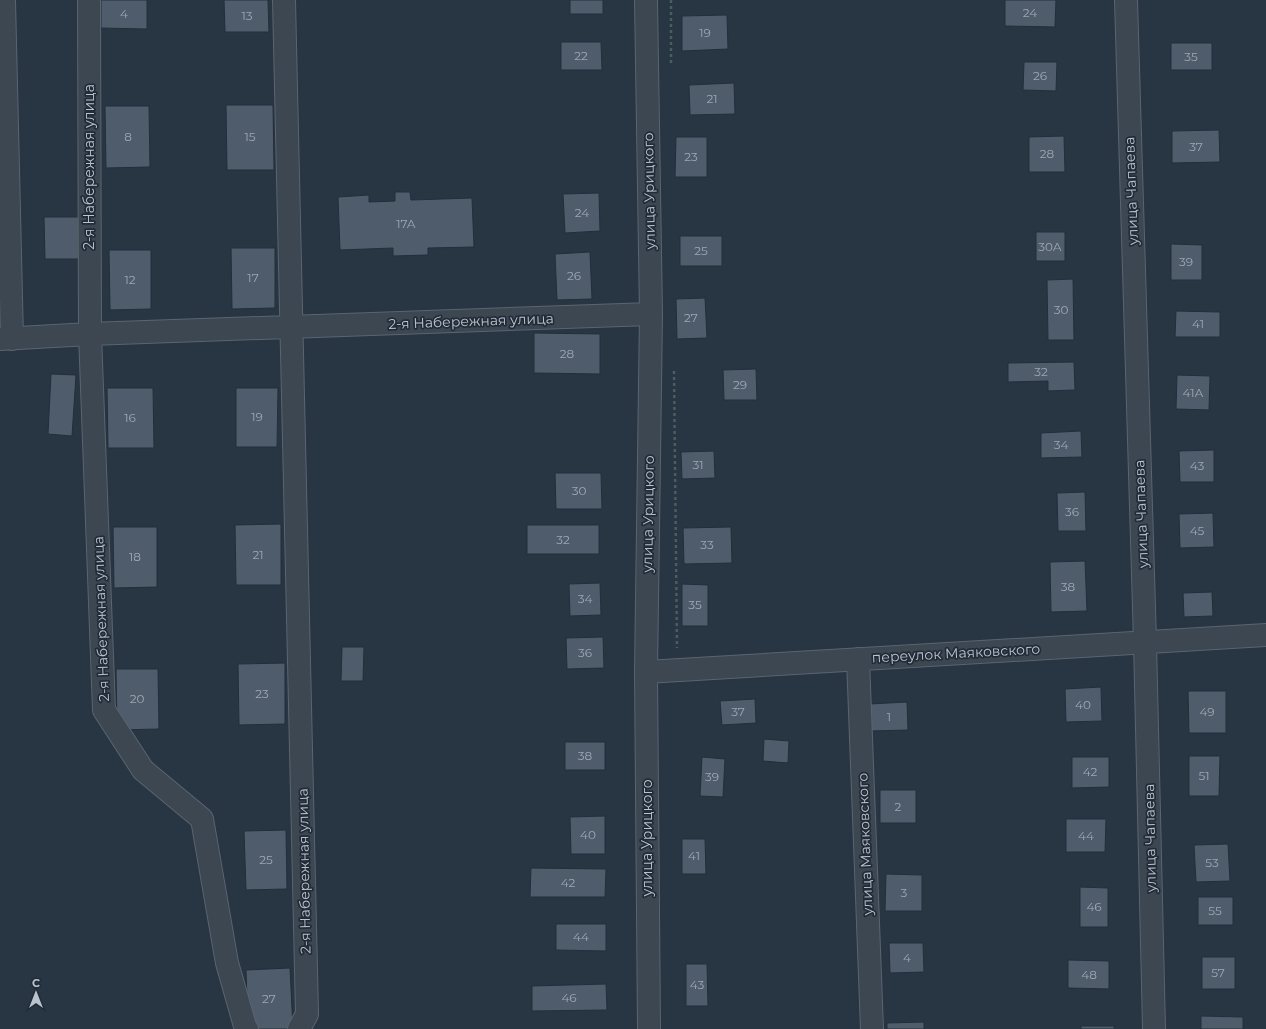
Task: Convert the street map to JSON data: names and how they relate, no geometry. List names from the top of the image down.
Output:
{
  "streets": {
    "street": [
      "2-я Набережная улица",
      "улица Урицкого",
      "улица Чапаева",
      "переулок Маяковского",
      "улица Маяковского"
    ]
  },
  "crossings": [
    ["2-я Набережная улица", "улица Урицкого"],
    ["улица Урицкого", "переулок Маяковского"],
    ["улица Чапаева", "переулок Маяковского"],
    ["переулок Маяковского", "улица Маяковского"]
  ],
  "house_numbers": [
    "24",
    "4",
    "13",
    "19",
    "22",
    "35",
    "26",
    "21",
    "8",
    "15",
    "37",
    "28",
    "23",
    "24",
    "17А",
    "30А",
    "25",
    "39",
    "26",
    "17",
    "12",
    "30",
    "27",
    "41",
    "28",
    "32",
    "29",
    "41А",
    "19",
    "16",
    "34",
    "31",
    "43",
    "30",
    "36",
    "45",
    "32",
    "33",
    "21",
    "18",
    "38",
    "34",
    "35",
    "36",
    "23",
    "20",
    "40",
    "37",
    "49",
    "1",
    "38",
    "42",
    "51",
    "39",
    "2",
    "40",
    "44",
    "41",
    "25",
    "53",
    "42",
    "3",
    "46",
    "55",
    "44",
    "4",
    "57",
    "48",
    "43",
    "46",
    "27"
  ],
  "north": "top"
}
